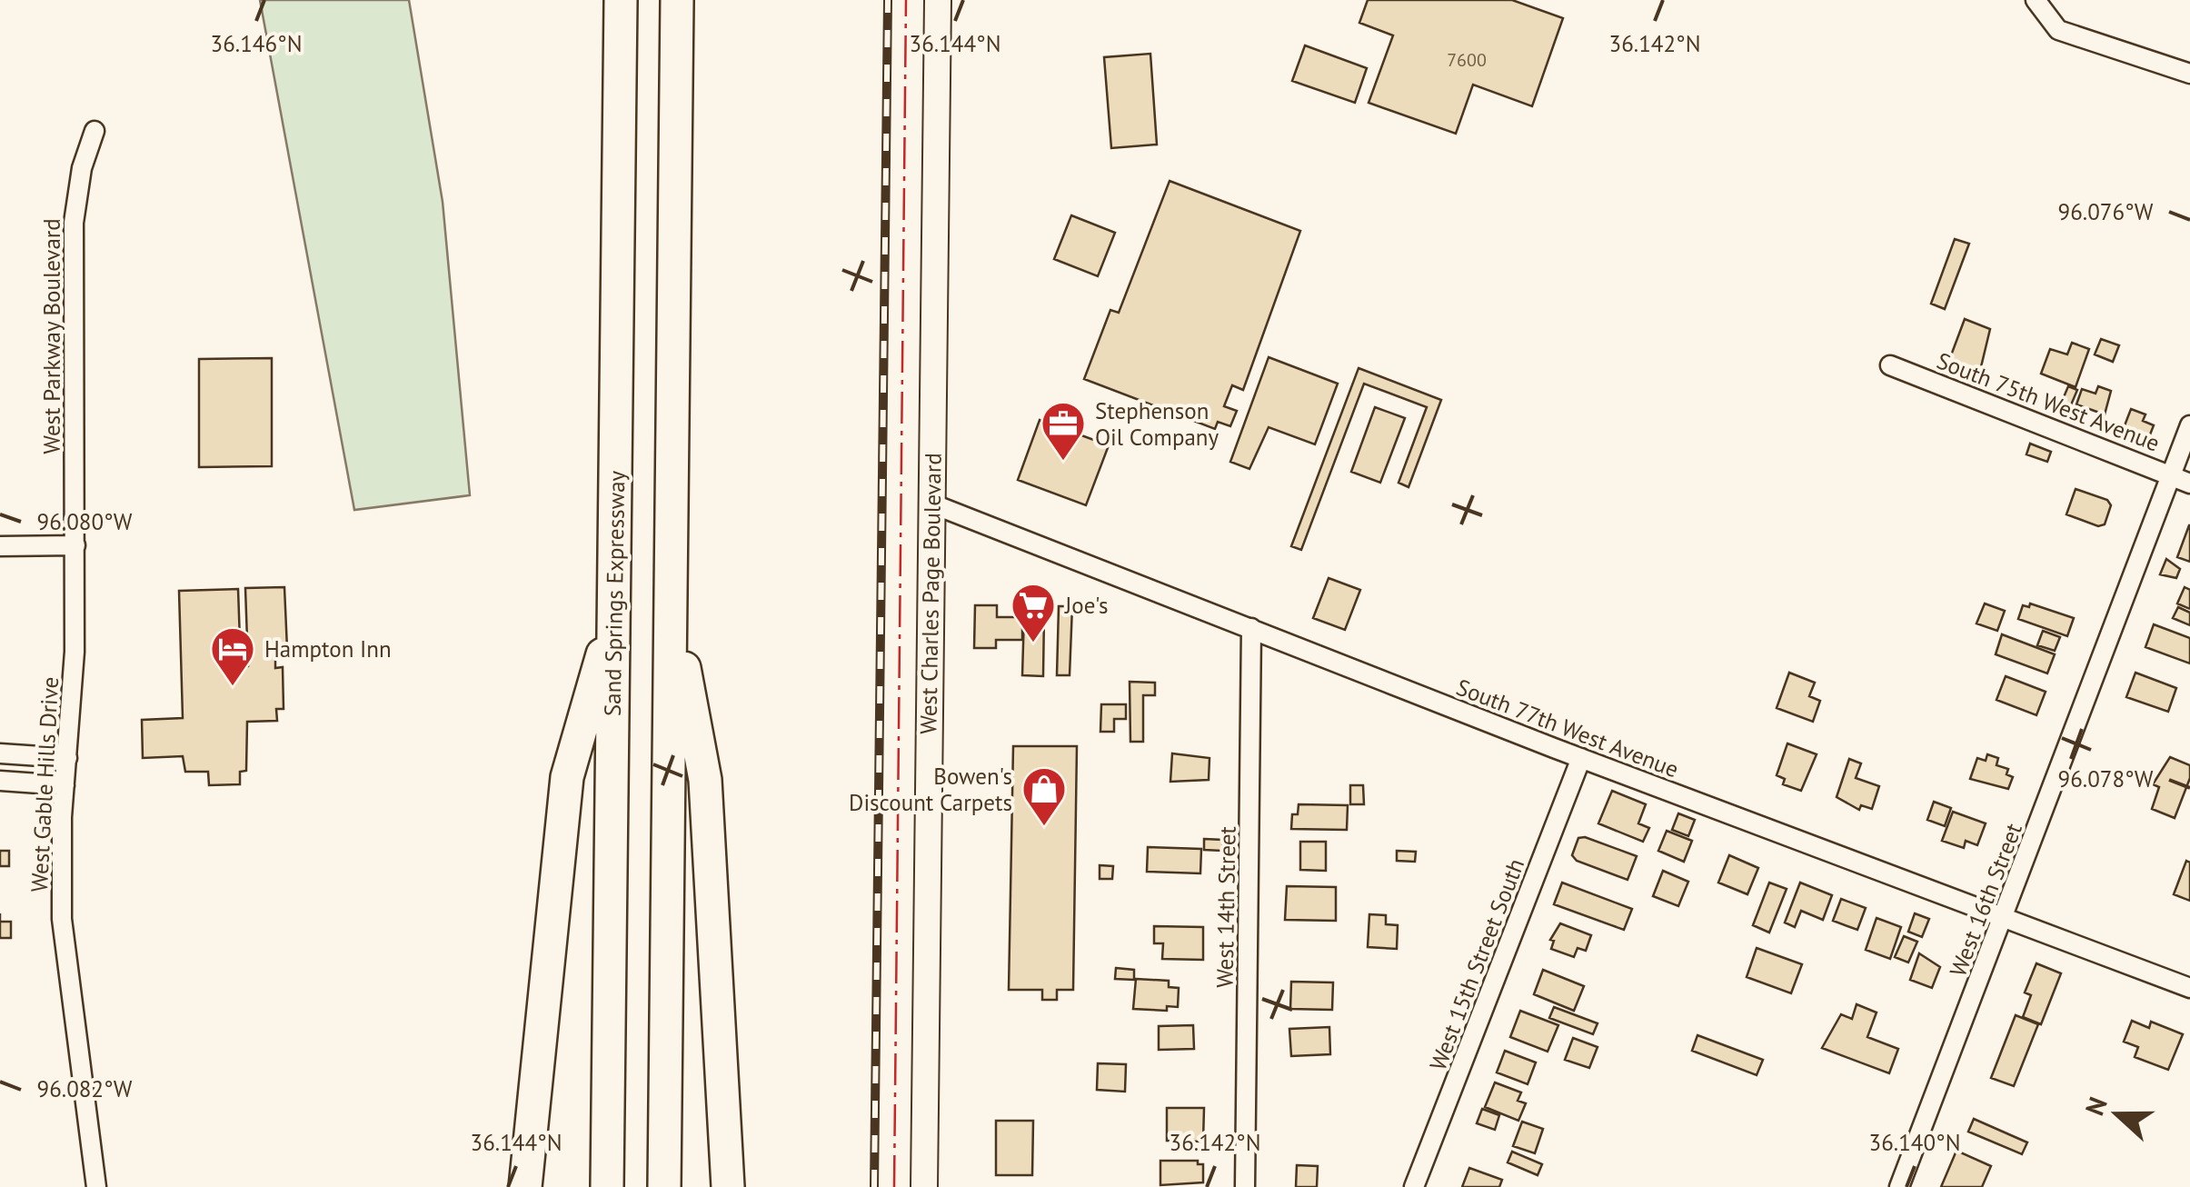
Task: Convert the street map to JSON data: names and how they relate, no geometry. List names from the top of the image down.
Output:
{
  "streets": {
    "highway": ["Sand Springs Expressway"],
    "main road": ["West Charles Page Boulevard"],
    "street": [
      "West Parkway Boulevard",
      "South 75th West Avenue",
      "South 77th West Avenue",
      "West Gable Hills Drive",
      "West 16th Street",
      "West 14th Street",
      "West 15th Street South"
    ]
  },
  "crossings": [
    ["West Parkway Boulevard", "West Gable Hills Drive"],
    ["South 75th West Avenue", "West 16th Street"],
    ["West Charles Page Boulevard", "South 77th West Avenue"],
    ["South 77th West Avenue", "West 16th Street"],
    ["South 77th West Avenue", "West 14th Street"],
    ["South 77th West Avenue", "West 15th Street South"]
  ],
  "places": {
    "office": ["Stephenson Oil Company"],
    "supermarket": ["Joe's"],
    "hotel": ["Hampton Inn"],
    "shop": ["Bowen's Discount Carpets"]
  },
  "house_numbers": ["7600"],
  "north": "left",
  "coordinates": [
    "36.144°N",
    "36.142°N",
    "36.146°N",
    "96.076°W",
    "96.080°W",
    "96.078°W",
    "96.082°W",
    "36.140°N"
  ]
}
